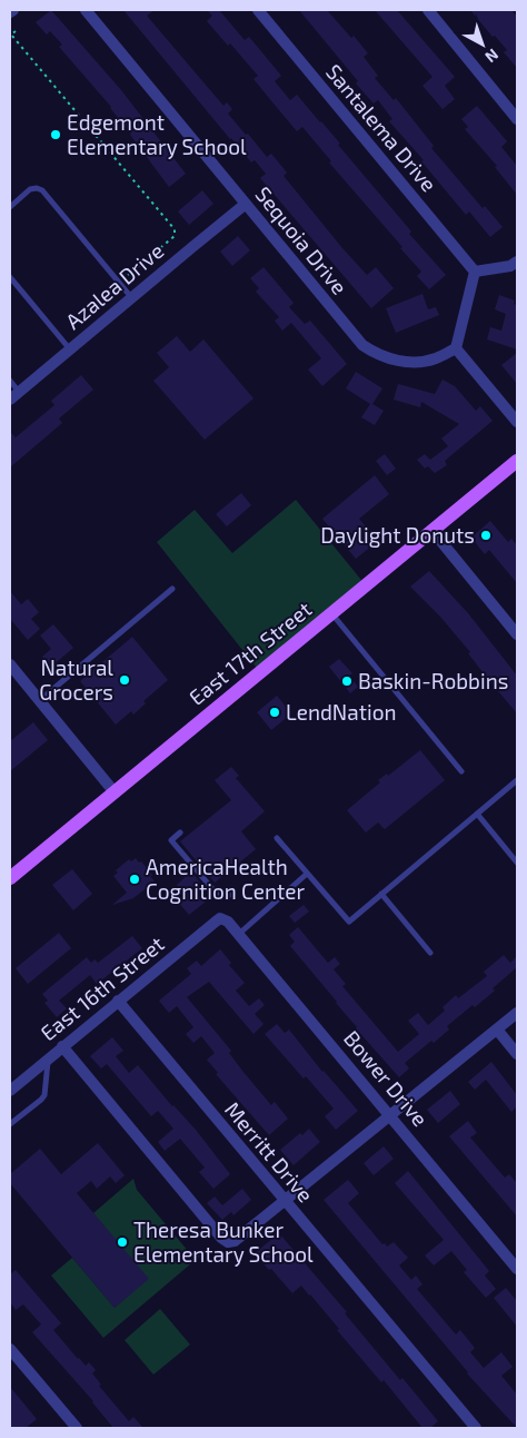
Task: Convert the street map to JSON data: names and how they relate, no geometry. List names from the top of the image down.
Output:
{
  "streets": {
    "main road": ["East 17th Street"],
    "street": [
      "Santalema Drive",
      "Sequoia Drive",
      "Azalea Drive",
      "East 16th Street",
      "Bower Drive",
      "Merritt Drive"
    ]
  },
  "crossings": [
    ["Sequoia Drive", "Azalea Drive"],
    ["East 16th Street", "Bower Drive"],
    ["East 16th Street", "Merritt Drive"]
  ],
  "places": [
    "Edgemont Elementary School",
    "Daylight Donuts",
    "Natural Grocers",
    "Baskin-Robbins",
    "LendNation",
    "AmericaHealth Cognition Center",
    "Theresa Bunker Elementary School"
  ],
  "north": "bottom right"
}
